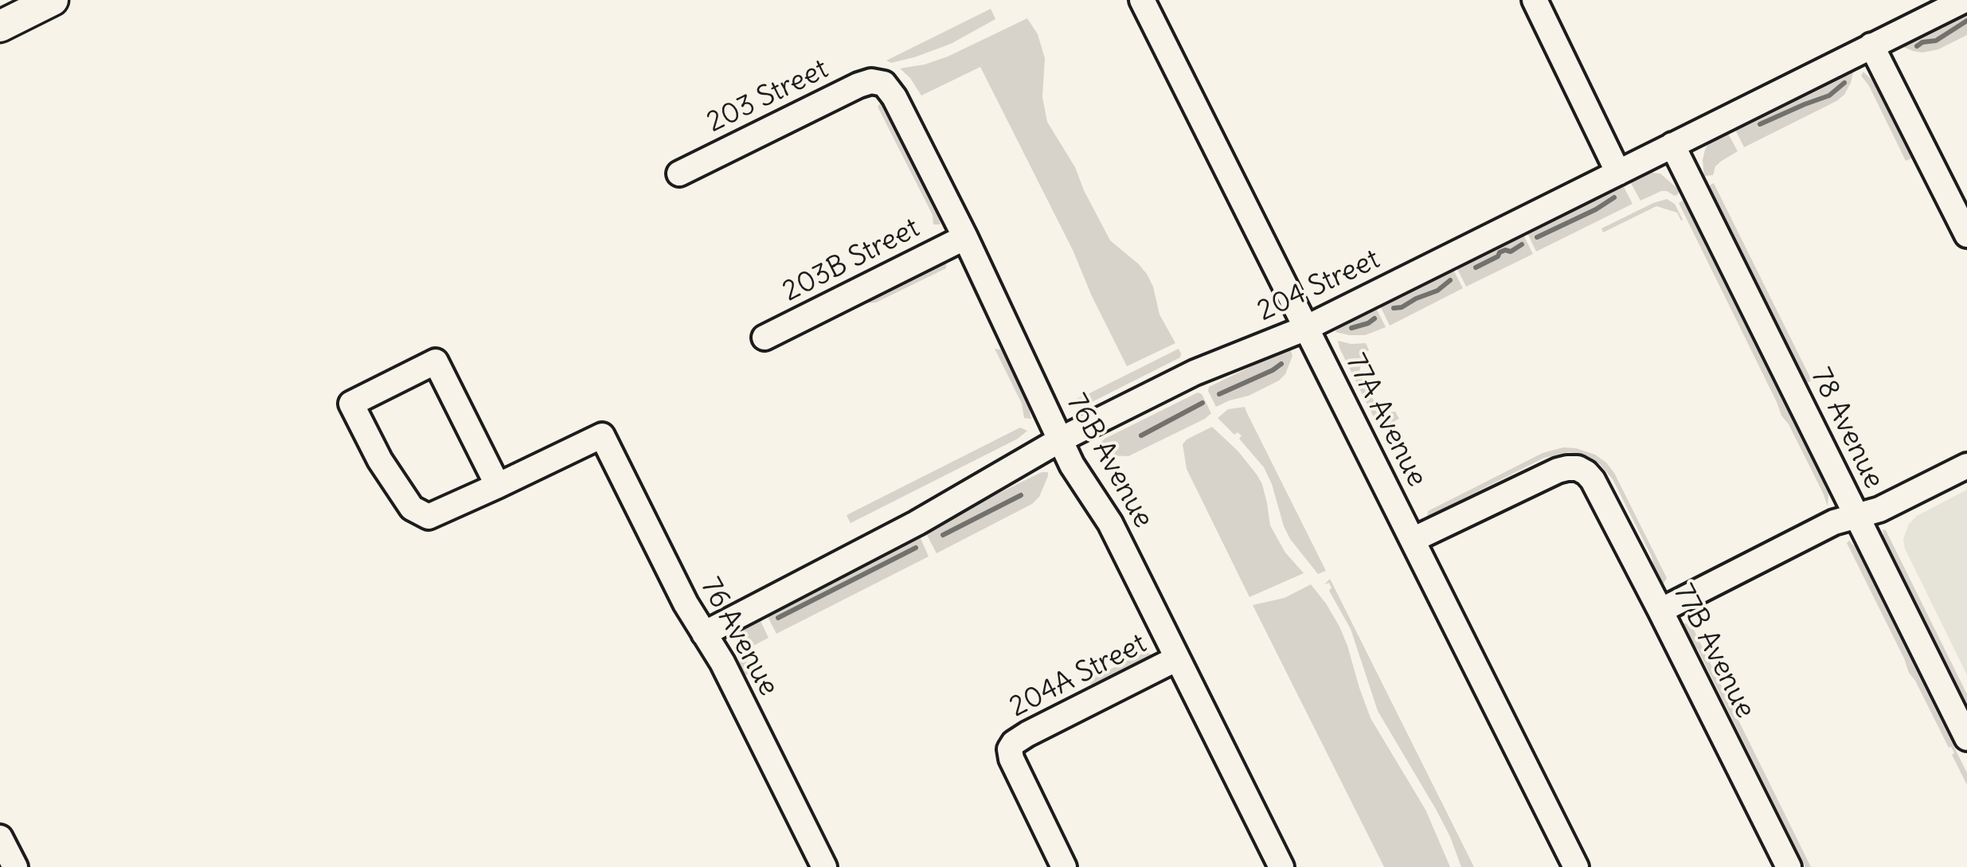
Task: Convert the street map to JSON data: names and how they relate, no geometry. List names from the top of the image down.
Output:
{
  "streets": {
    "street": [
      "203 Street",
      "203B Street",
      "204 Street",
      "77A Avenue",
      "78 Avenue",
      "76B Avenue",
      "76 Avenue",
      "77B Avenue",
      "204A Street"
    ]
  },
  "crossings": [
    ["203 Street", "76B Avenue"],
    ["203B Street", "76B Avenue"],
    ["204 Street", "77A Avenue"],
    ["204 Street", "78 Avenue"],
    ["204 Street", "76B Avenue"],
    ["204 Street", "76 Avenue"],
    ["77A Avenue", "77B Avenue"],
    ["76B Avenue", "204A Street"]
  ]
}
